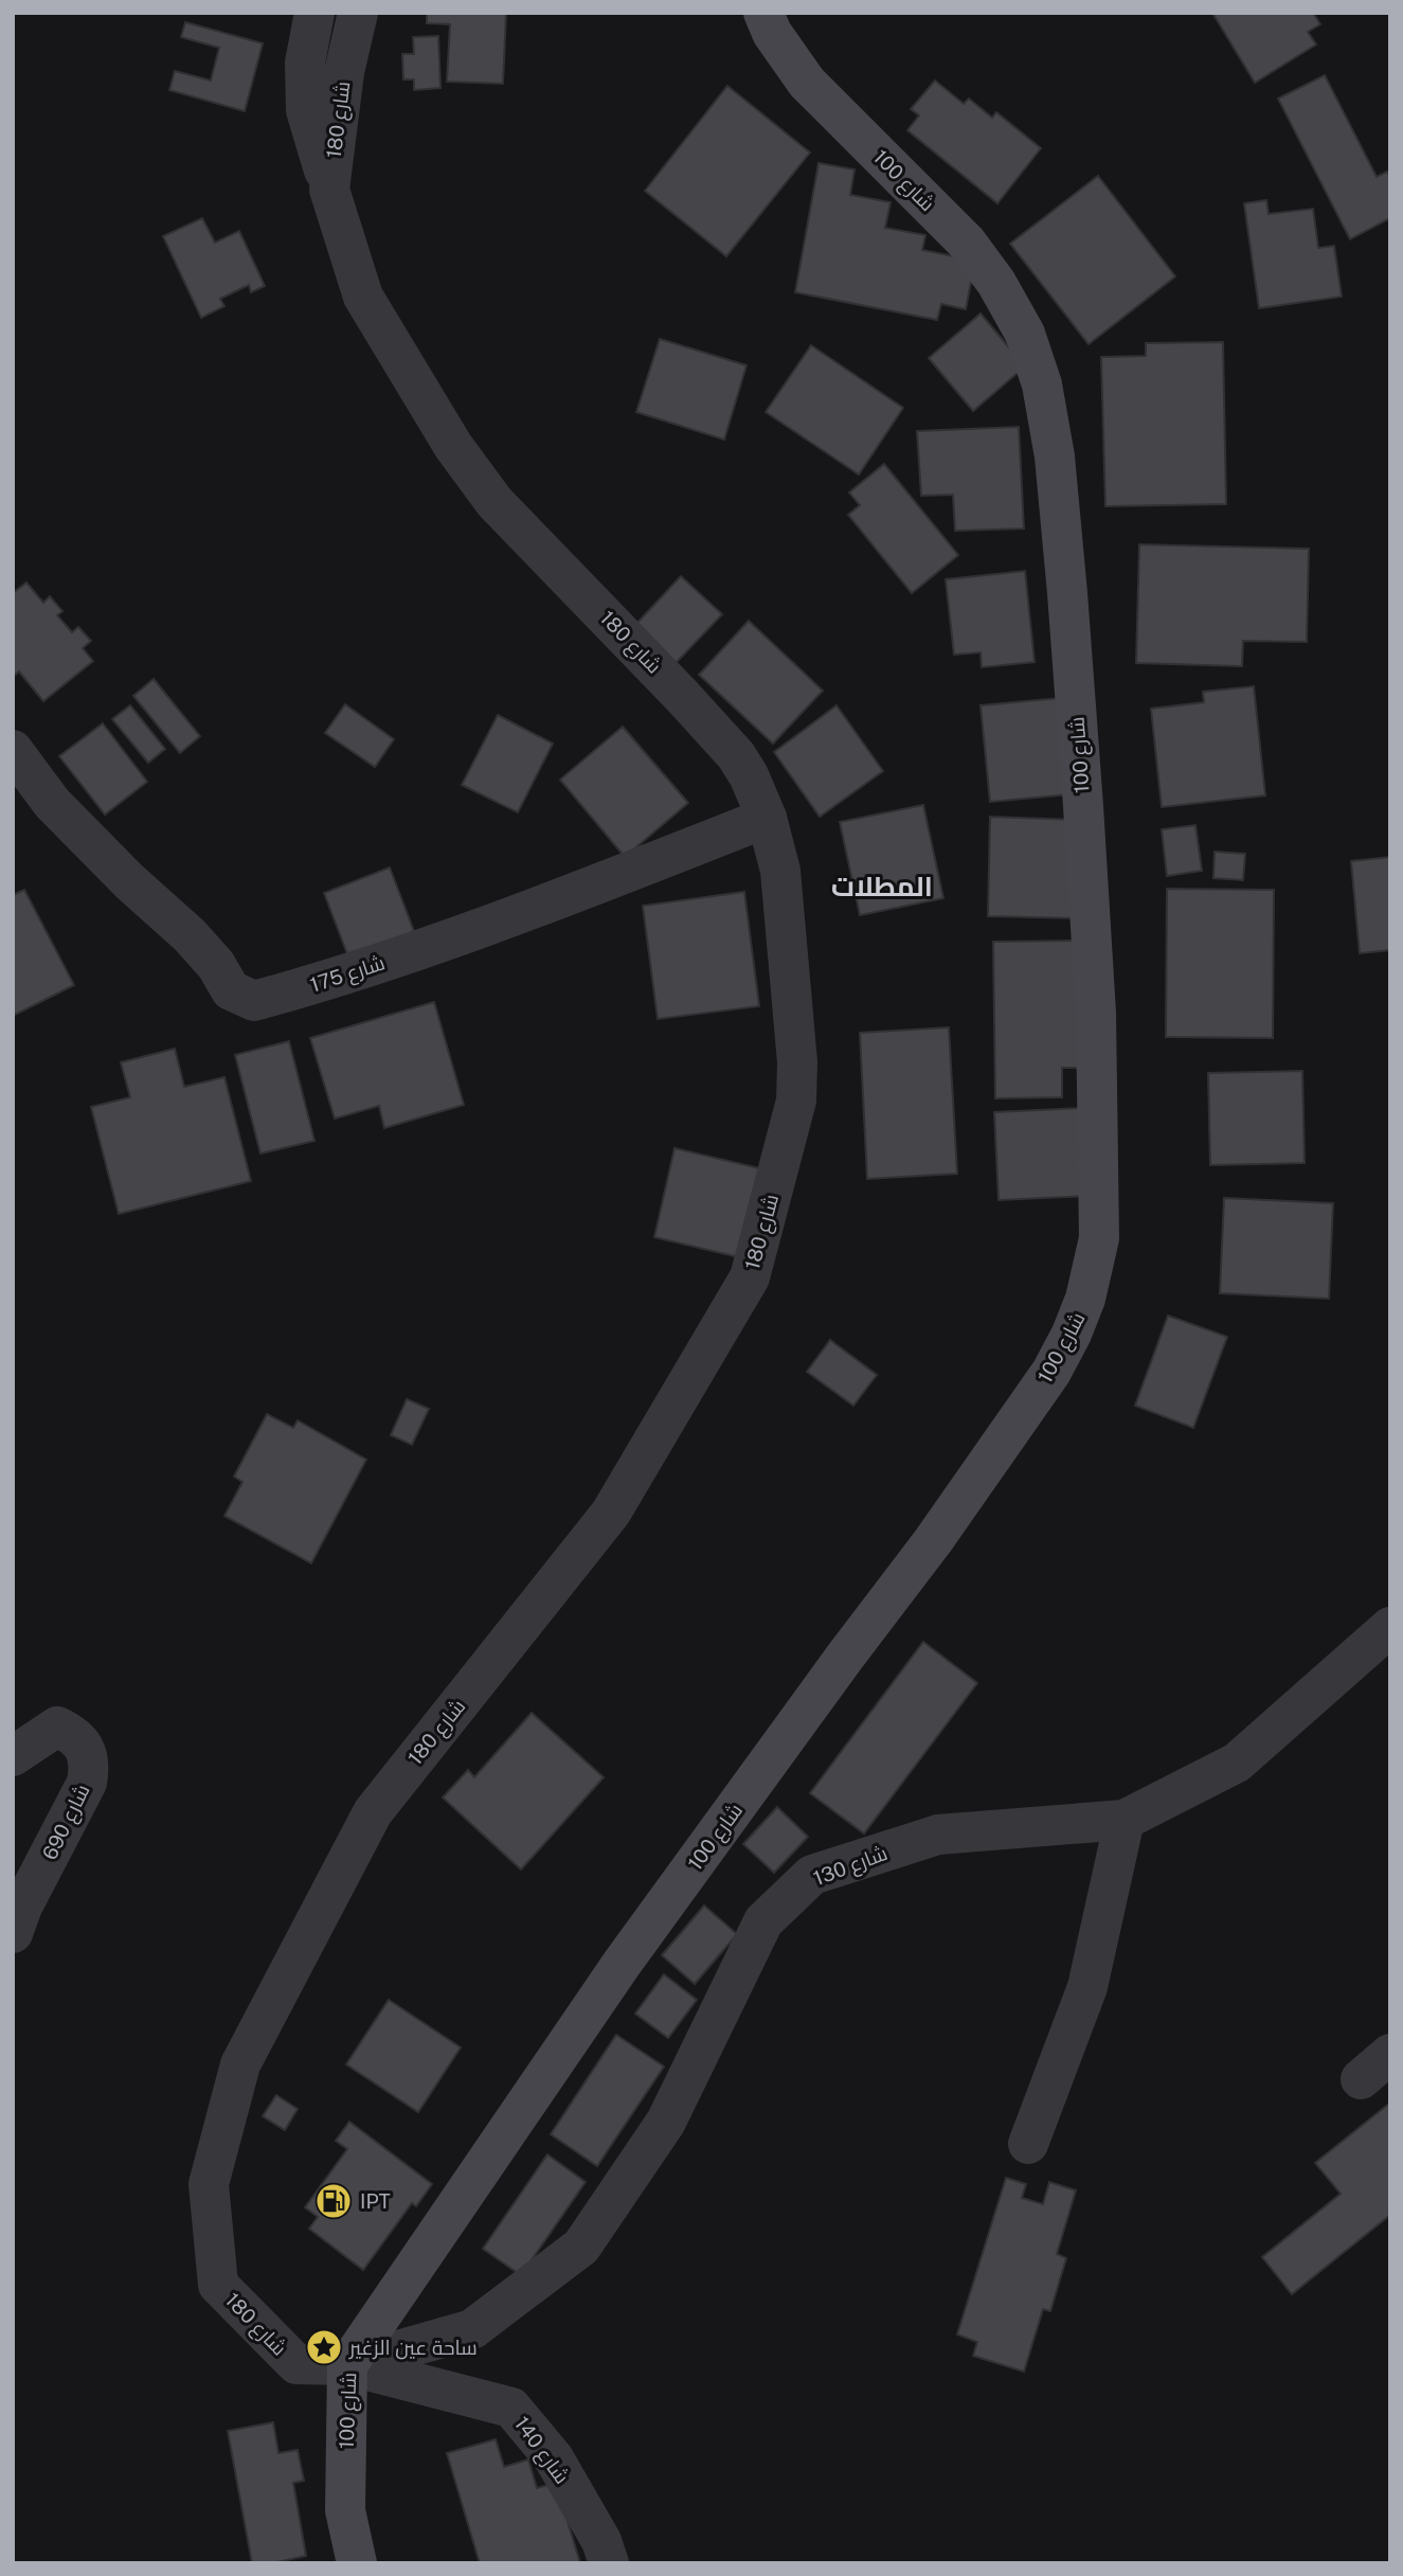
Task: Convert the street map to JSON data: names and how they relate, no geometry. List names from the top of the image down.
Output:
{
  "streets": {
    "main road": ["شارع 100"],
    "street": [
      "شارع 180",
      "شارع 175",
      "شارع 690",
      "شارع 130",
      "شارع 140"
    ]
  },
  "crossings": [
    ["شارع 180", "شارع 100"],
    ["شارع 180", "شارع 175"],
    ["شارع 180", "شارع 130"],
    ["شارع 180", "شارع 140"],
    ["شارع 100", "شارع 130"],
    ["شارع 100", "شارع 140"],
    ["شارع 130", "شارع 140"]
  ],
  "districts": ["المطلات"],
  "places": {
    "fuel station": ["IPT"],
    "place": ["ساحة عين الزغير"]
  }
}
